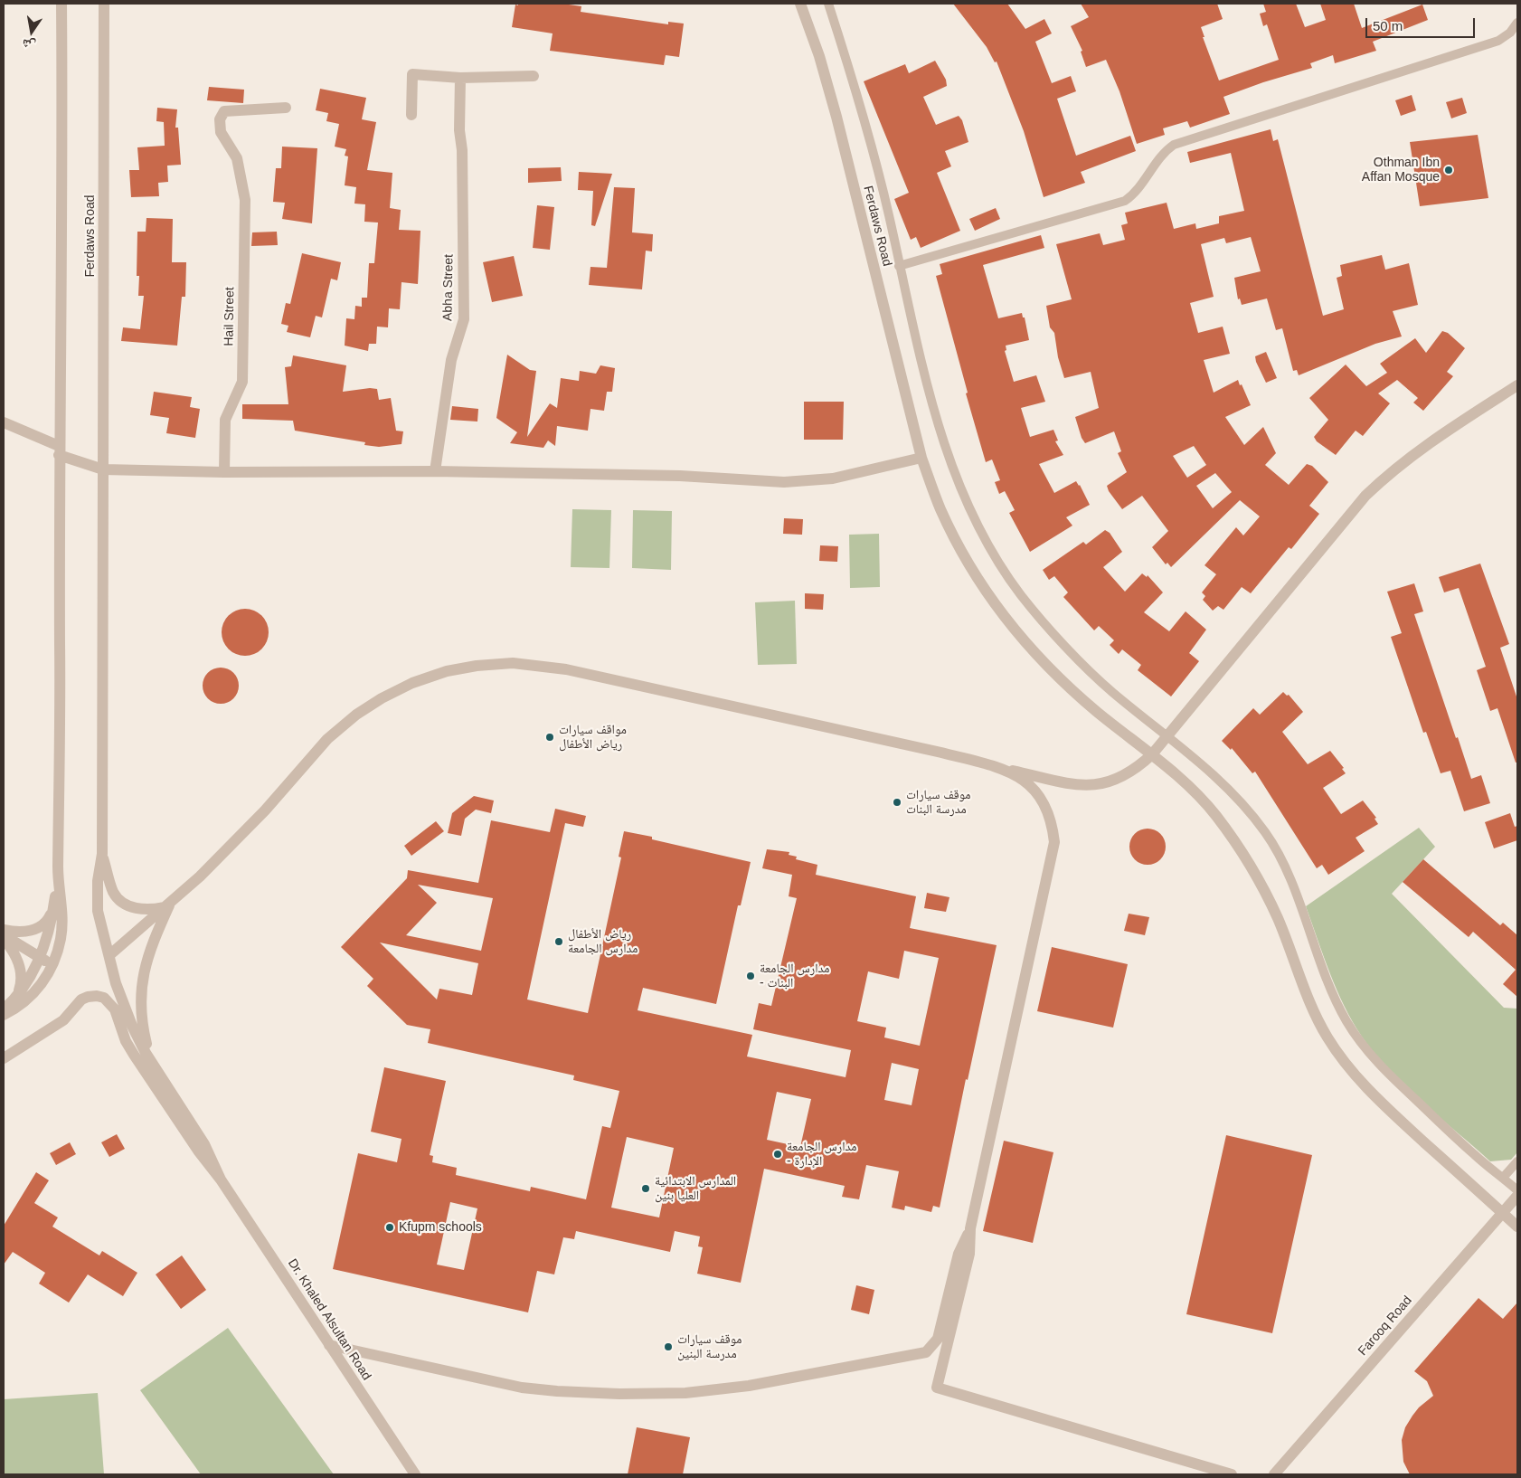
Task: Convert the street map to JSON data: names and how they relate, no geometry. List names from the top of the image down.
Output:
{
  "streets": {
    "street": [
      "Ferdaws Road",
      "Abha Street",
      "Hail Street",
      "Dr. Khaled Alsultan Road",
      "Farooq Road"
    ]
  },
  "crossings": [
    ["Ferdaws Road", "Dr. Khaled Alsultan Road"],
    ["Ferdaws Road", "Farooq Road"]
  ],
  "places": [
    "Othman Ibn Affan Mosque",
    "مواقف سيارات رياض الأطفال",
    "موقف سيارات مدرسة البنات",
    "رياض الأطفال مدارس الجامعة",
    "مدارس الجامعة - البنات",
    "مدارس الجامعة - الإدارة",
    "المدارس الابتدائية العليا بنين",
    "Kfupm schools",
    "موقف سيارات مدرسة البنين"
  ],
  "scale_bar": "50 m",
  "north": "bottom"
}
